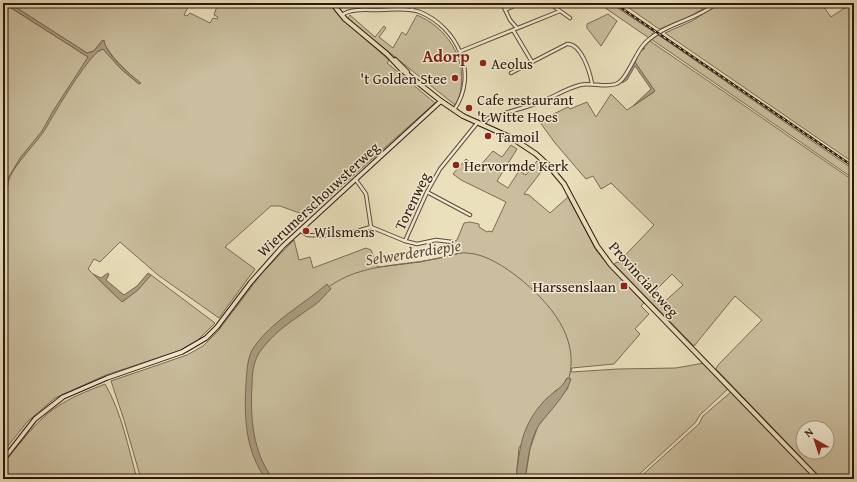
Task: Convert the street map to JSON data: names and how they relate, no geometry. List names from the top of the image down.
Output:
{
  "streets": {
    "main road": ["Provincialeweg"],
    "street": ["Wierumerschouwsterweg", "Torenweg"]
  },
  "crossings": [
    ["Wierumerschouwsterweg", "Torenweg"],
    ["Wierumerschouwsterweg", "Provincialeweg"],
    ["Torenweg", "Provincialeweg"]
  ],
  "districts": ["Adorp"],
  "water": ["Selwerderdiepje"],
  "places": {
    "other": [
      "Aeolus",
      "'t Golden Stee",
      "Cafe restaurant 't Witte Hoes",
      "Tamoil",
      "Hervormde Kerk",
      "Wilsmens"
    ],
    "transit": ["Harssenslaan"]
  },
  "north": "top left"
}
